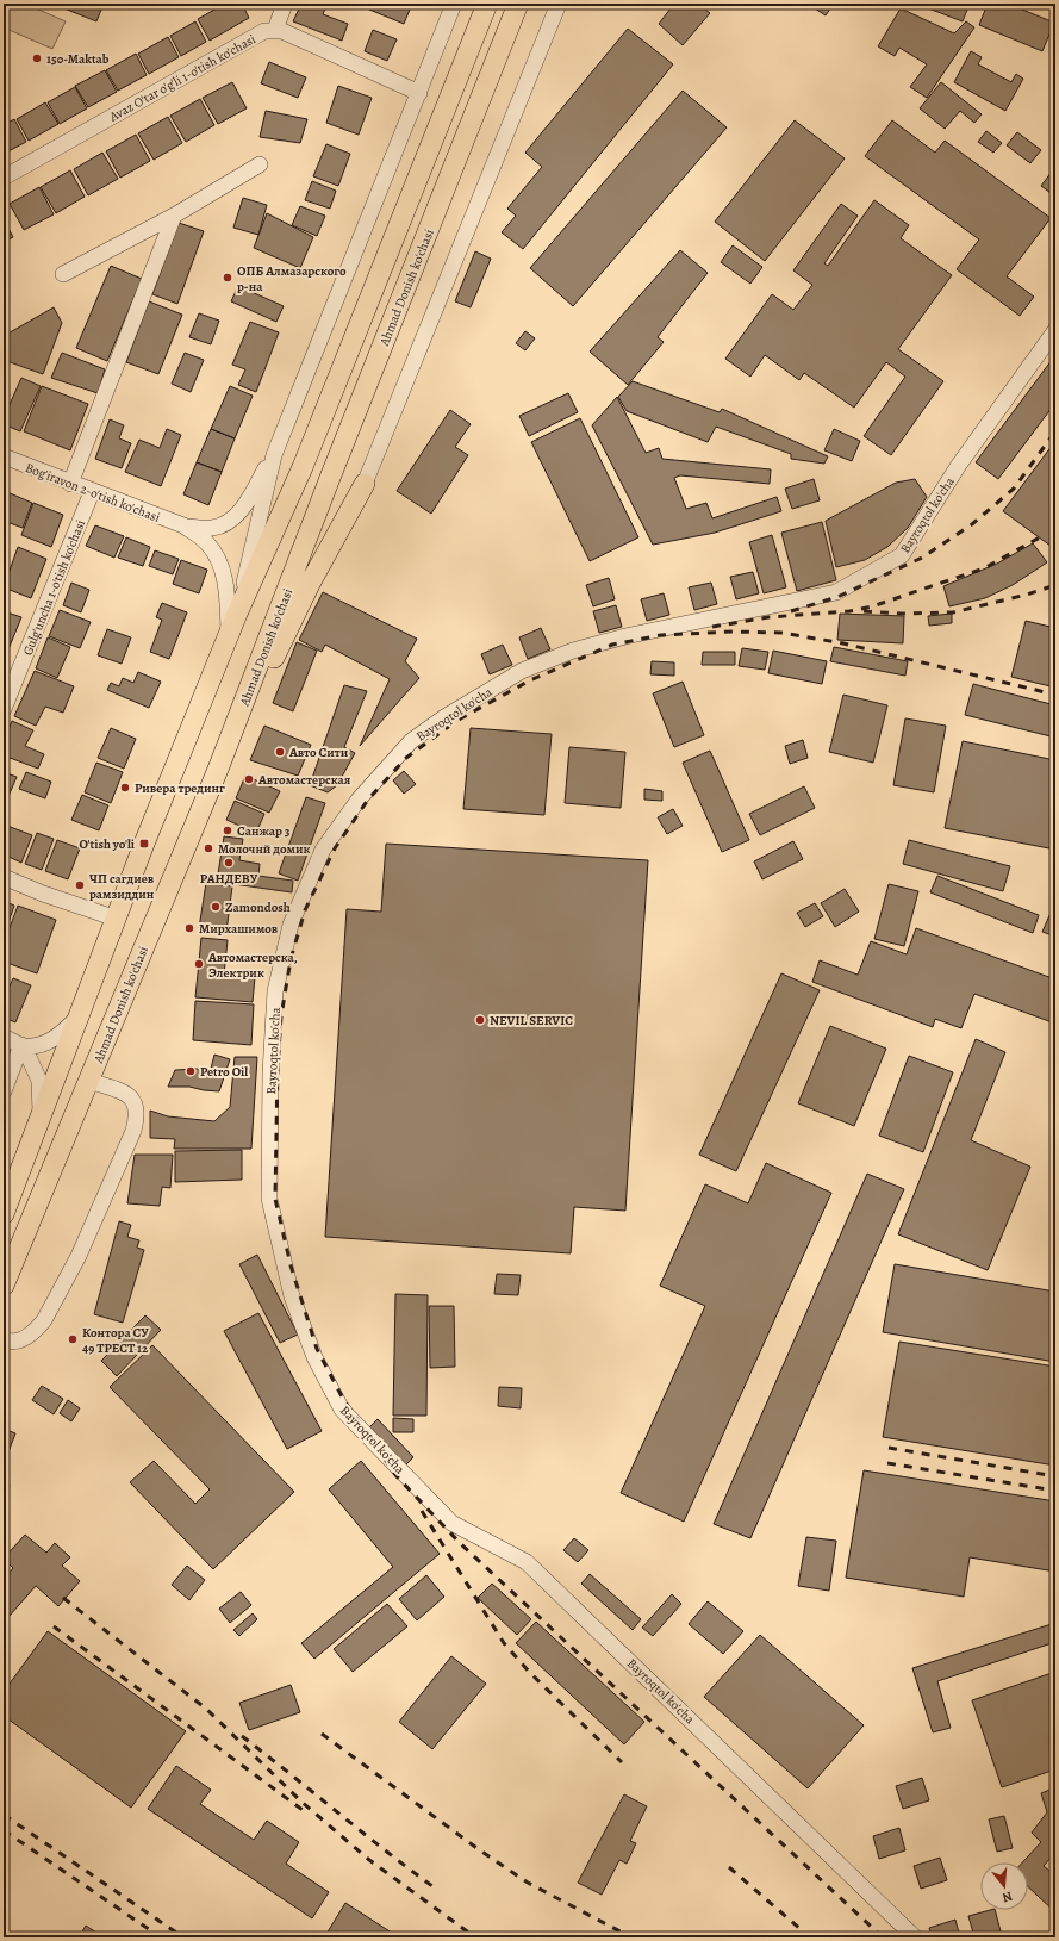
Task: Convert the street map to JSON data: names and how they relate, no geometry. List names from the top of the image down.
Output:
{
  "streets": {
    "main road": ["Ahmad Donish ko'chasi"],
    "street": [
      "Avaz O'tar o'g'li 1-o'tish ko'chasi",
      "Bog'iravon 2-o'tish ko'chasi",
      "Bayroqtol ko'cha",
      "Gulg'uncha 1-o'tish ko'chasi"
    ]
  },
  "crossings": [
    ["Bog'iravon 2-o'tish ko'chasi", "Gulg'uncha 1-o'tish ko'chasi"]
  ],
  "places": {
    "other": [
      "150-Maktab",
      "ОПБ Алмазарского р-на",
      "Авто Сити",
      "Автомастерская",
      "Ривера трединг",
      "Санжар 3",
      "Молочнй домик",
      "РАНДЕВУ",
      "ЧП сагдиев рамзиддин",
      "Zamondosh",
      "Мирхашимов",
      "Автомастерска, Электрик",
      "NEVIL SERVIC",
      "Petro Oil",
      "Контора СУ 49 ТРЕСТ 12"
    ],
    "transit": ["O'tish yo'li"]
  },
  "north": "bottom"
}
